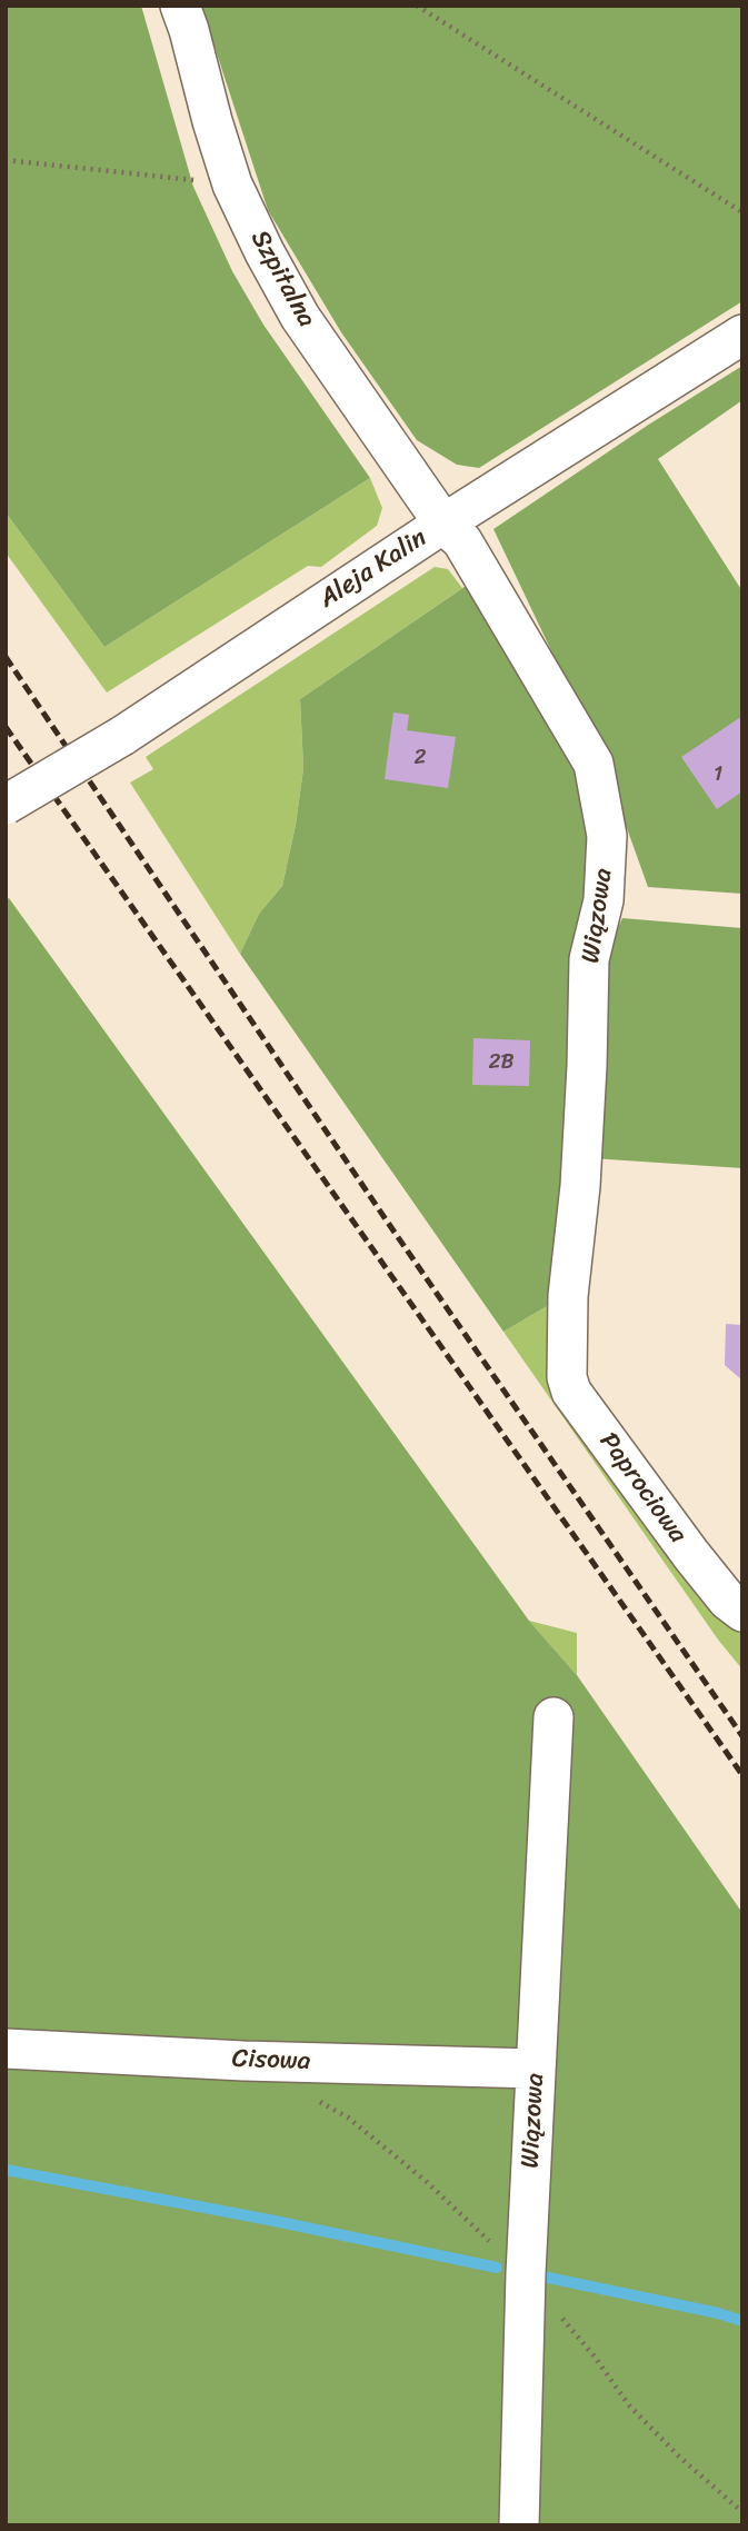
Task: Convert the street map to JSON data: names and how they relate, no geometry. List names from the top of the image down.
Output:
{
  "streets": {
    "street": [
      "Szpitalna",
      "Aleja Kalin",
      "Wiązowa",
      "Paprociowa",
      "Cisowa"
    ]
  },
  "crossings": [
    ["Szpitalna", "Aleja Kalin"],
    ["Szpitalna", "Wiązowa"],
    ["Aleja Kalin", "Wiązowa"],
    ["Wiązowa", "Paprociowa"],
    ["Wiązowa", "Cisowa"]
  ],
  "house_numbers": ["2", "1", "2B"]
}
